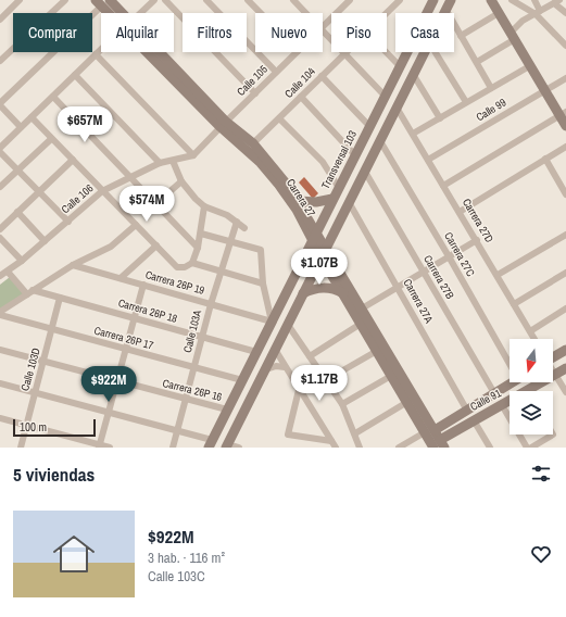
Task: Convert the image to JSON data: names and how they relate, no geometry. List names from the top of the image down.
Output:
{
  "streets": {
    "street": [
      "Calle 105",
      "Calle 104",
      "Calle 99",
      "Transversal 103",
      "Carrera 27",
      "Calle 106",
      "Carrera 27D",
      "Carrera 27C",
      "Carrera 27B",
      "Carrera 26P 19",
      "Carrera 27A",
      "Carrera 26P 18",
      "Calle 103A",
      "Carrera 26P 17",
      "Calle 103D",
      "Carrera 26P 16",
      "Calle 91"
    ]
  },
  "crossings": [
    ["Calle 105", "Carrera 27"],
    ["Calle 104", "Carrera 27"],
    ["Calle 99", "Carrera 27D"],
    ["Transversal 103", "Carrera 27"],
    ["Transversal 103", "Carrera 26P 19"],
    ["Transversal 103", "Carrera 26P 18"],
    ["Transversal 103", "Carrera 26P 17"],
    ["Transversal 103", "Carrera 26P 16"],
    ["Carrera 27", "Calle 91"],
    ["Carrera 27B", "Calle 91"],
    ["Carrera 26P 19", "Calle 103A"],
    ["Carrera 27A", "Calle 91"],
    ["Carrera 26P 18", "Calle 103A"],
    ["Carrera 26P 18", "Calle 103D"],
    ["Calle 103A", "Carrera 26P 17"],
    ["Calle 103A", "Carrera 26P 16"],
    ["Carrera 26P 17", "Calle 103D"],
    ["Calle 103D", "Carrera 26P 16"]
  ],
  "scale_bar": "100 m",
  "north": "bottom",
  "page": {
    "chip": [
      "Comprar",
      "Alquilar",
      "Filtros",
      "Nuevo",
      "Piso",
      "Casa"
    ],
    "price": [
      "$657M",
      "$574M",
      "$1.07B",
      "$1.17B",
      "$922M"
    ],
    "scale": "100 m",
    "heading": "5 viviendas",
    "list": [
      {
        "name": "$922M",
        "note": "3 hab. · 116 m² · Calle 103C"
      }
    ]
  }
}
